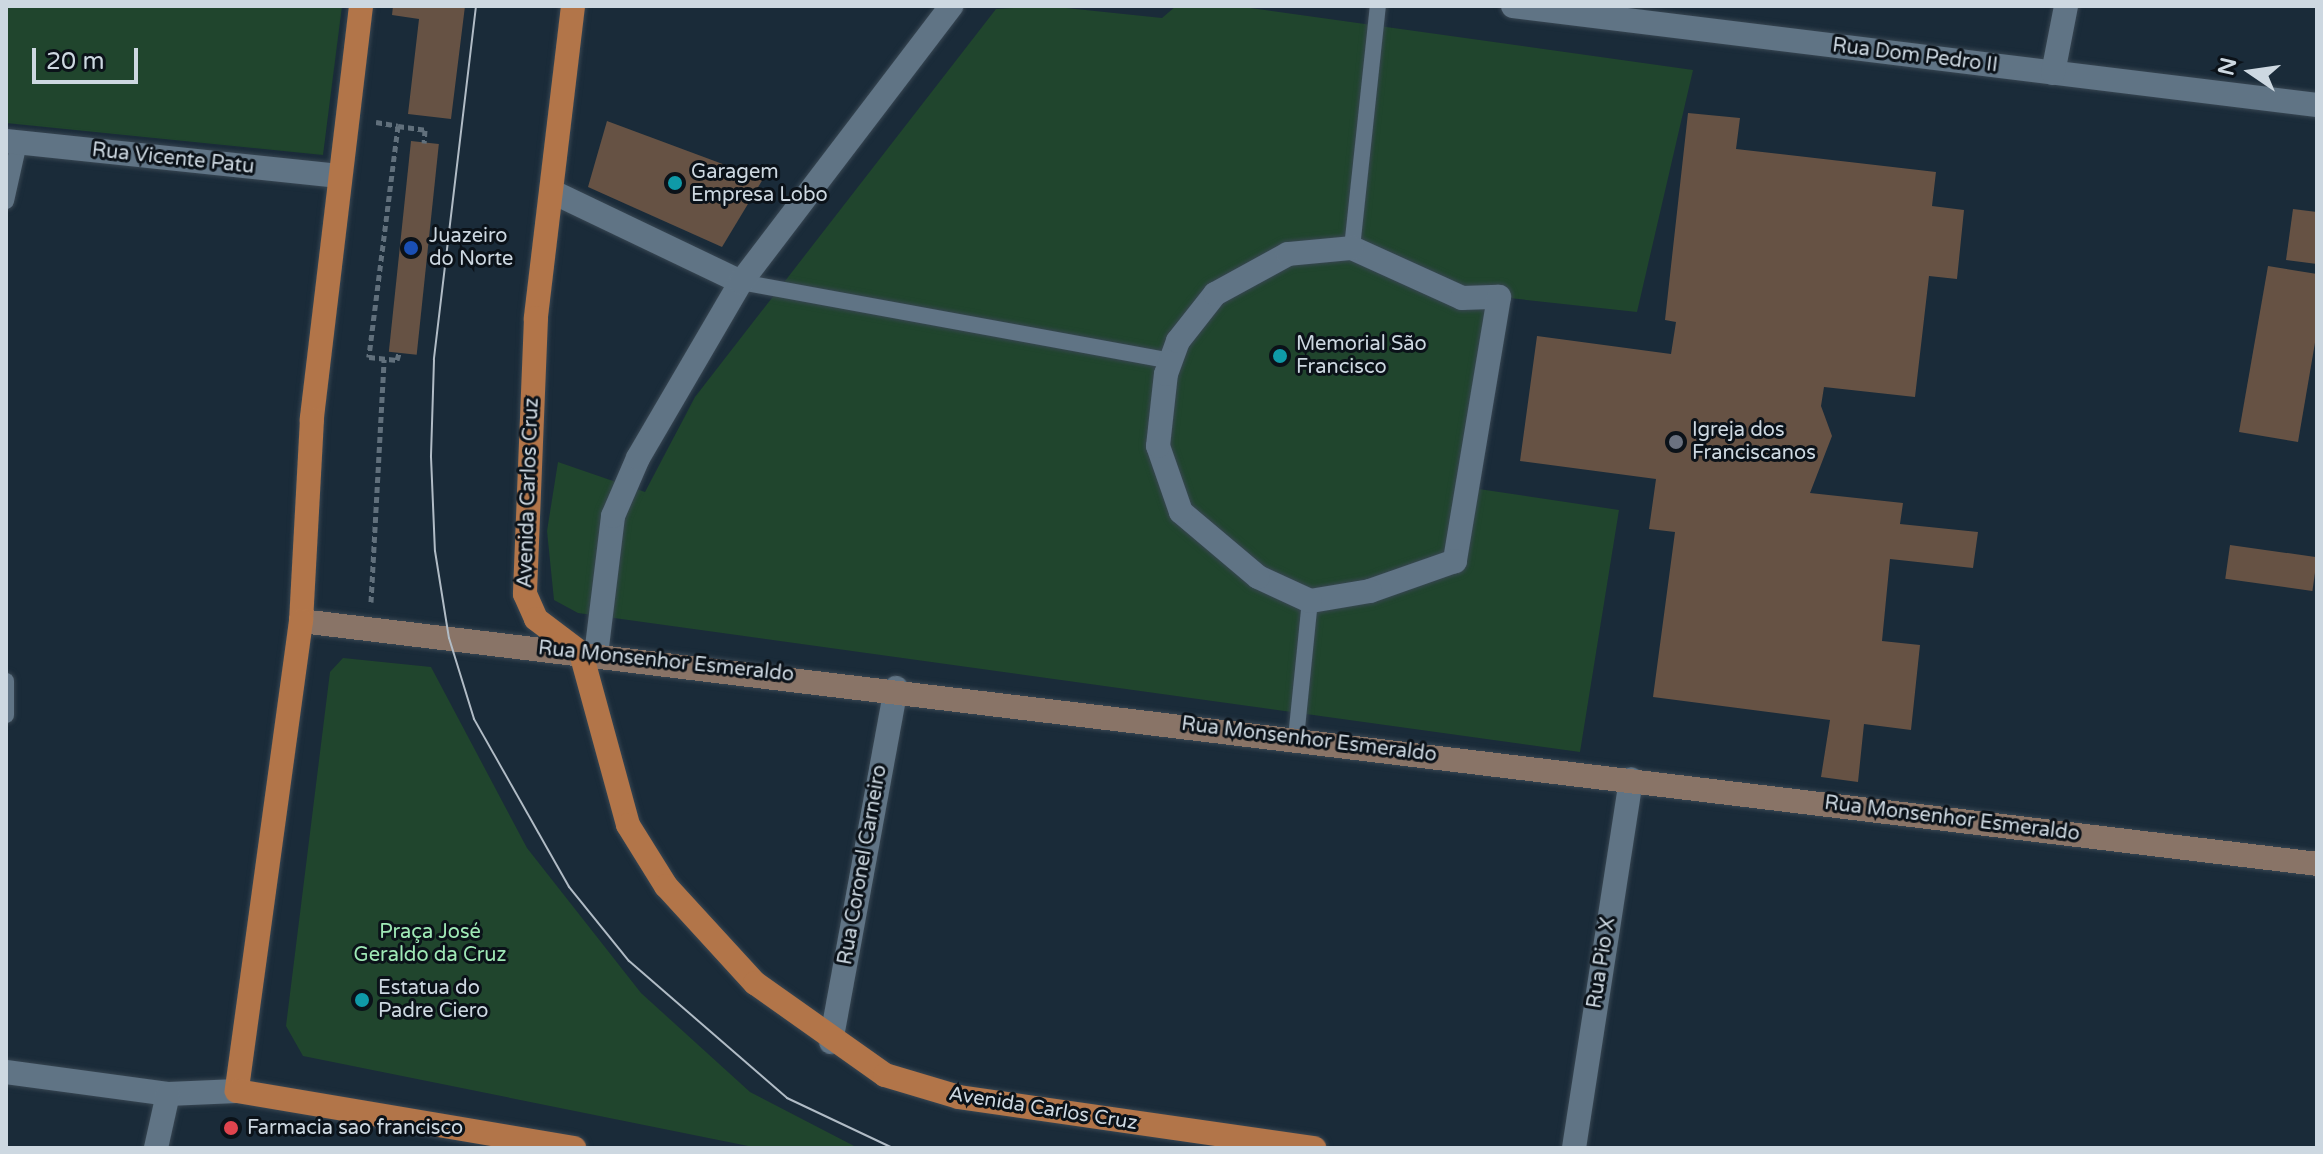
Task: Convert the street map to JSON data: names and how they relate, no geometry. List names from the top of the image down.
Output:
{
  "streets": {
    "main road": ["Avenida Carlos Cruz"],
    "street": [
      "Rua Dom Pedro II",
      "Rua Vicente Patu",
      "Rua Monsenhor Esmeraldo",
      "Rua Coronel Carneiro",
      "Rua Pio X"
    ]
  },
  "crossings": [
    ["Avenida Carlos Cruz", "Rua Monsenhor Esmeraldo"],
    ["Avenida Carlos Cruz", "Rua Coronel Carneiro"],
    ["Rua Monsenhor Esmeraldo", "Rua Coronel Carneiro"],
    ["Rua Monsenhor Esmeraldo", "Rua Pio X"]
  ],
  "parks": ["Praça José Geraldo da Cruz"],
  "places": [
    "Garagem Empresa Lobo",
    "Juazeiro do Norte",
    "Memorial São Francisco",
    "Igreja dos Franciscanos",
    "Estatua do Padre Ciero",
    "Farmacia sao francisco"
  ],
  "scale_bar": "20 m",
  "north": "left"
}
